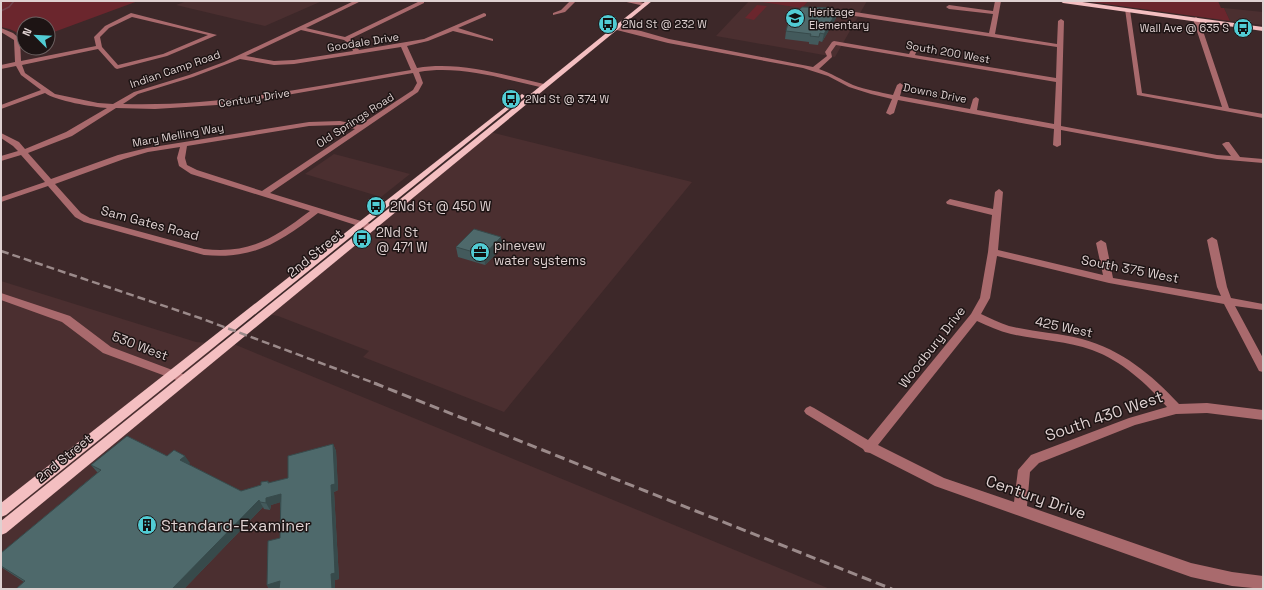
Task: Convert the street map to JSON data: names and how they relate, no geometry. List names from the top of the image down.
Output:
{
  "streets": {
    "main road": ["2nd Street"],
    "street": [
      "Goodale Drive",
      "South 200 West",
      "Indian Camp Road",
      "Downs Drive",
      "Century Drive",
      "Old Springs Road",
      "Mary Melling Way",
      "Sam Gates Road",
      "South 375 West",
      "425 West",
      "530 West",
      "Woodbury Drive",
      "South 430 West"
    ]
  },
  "crossings": [
    ["Goodale Drive", "Indian Camp Road"],
    ["Goodale Drive", "Old Springs Road"],
    ["South 200 West", "Downs Drive"],
    ["Indian Camp Road", "Century Drive"],
    ["Indian Camp Road", "Sam Gates Road"],
    ["Downs Drive", "2nd Street"],
    ["Century Drive", "Old Springs Road"],
    ["Century Drive", "2nd Street"],
    ["Century Drive", "Woodbury Drive"],
    ["Century Drive", "South 430 West"],
    ["Old Springs Road", "Mary Melling Way"],
    ["Mary Melling Way", "Sam Gates Road"],
    ["2nd Street", "530 West"],
    ["South 375 West", "Woodbury Drive"],
    ["425 West", "Woodbury Drive"],
    ["425 West", "South 430 West"]
  ],
  "places": {
    "school or university": ["Heritage Elementary"],
    "bus stop": [
      "2Nd St @ 232 W",
      "Wall Ave @ 635 S",
      "2Nd St @ 374 W",
      "2Nd St @ 450 W",
      "2Nd St @ 471 W"
    ],
    "office": ["pinevew water systems"],
    "building": ["Standard-Examiner"]
  },
  "north": "top left"
}
